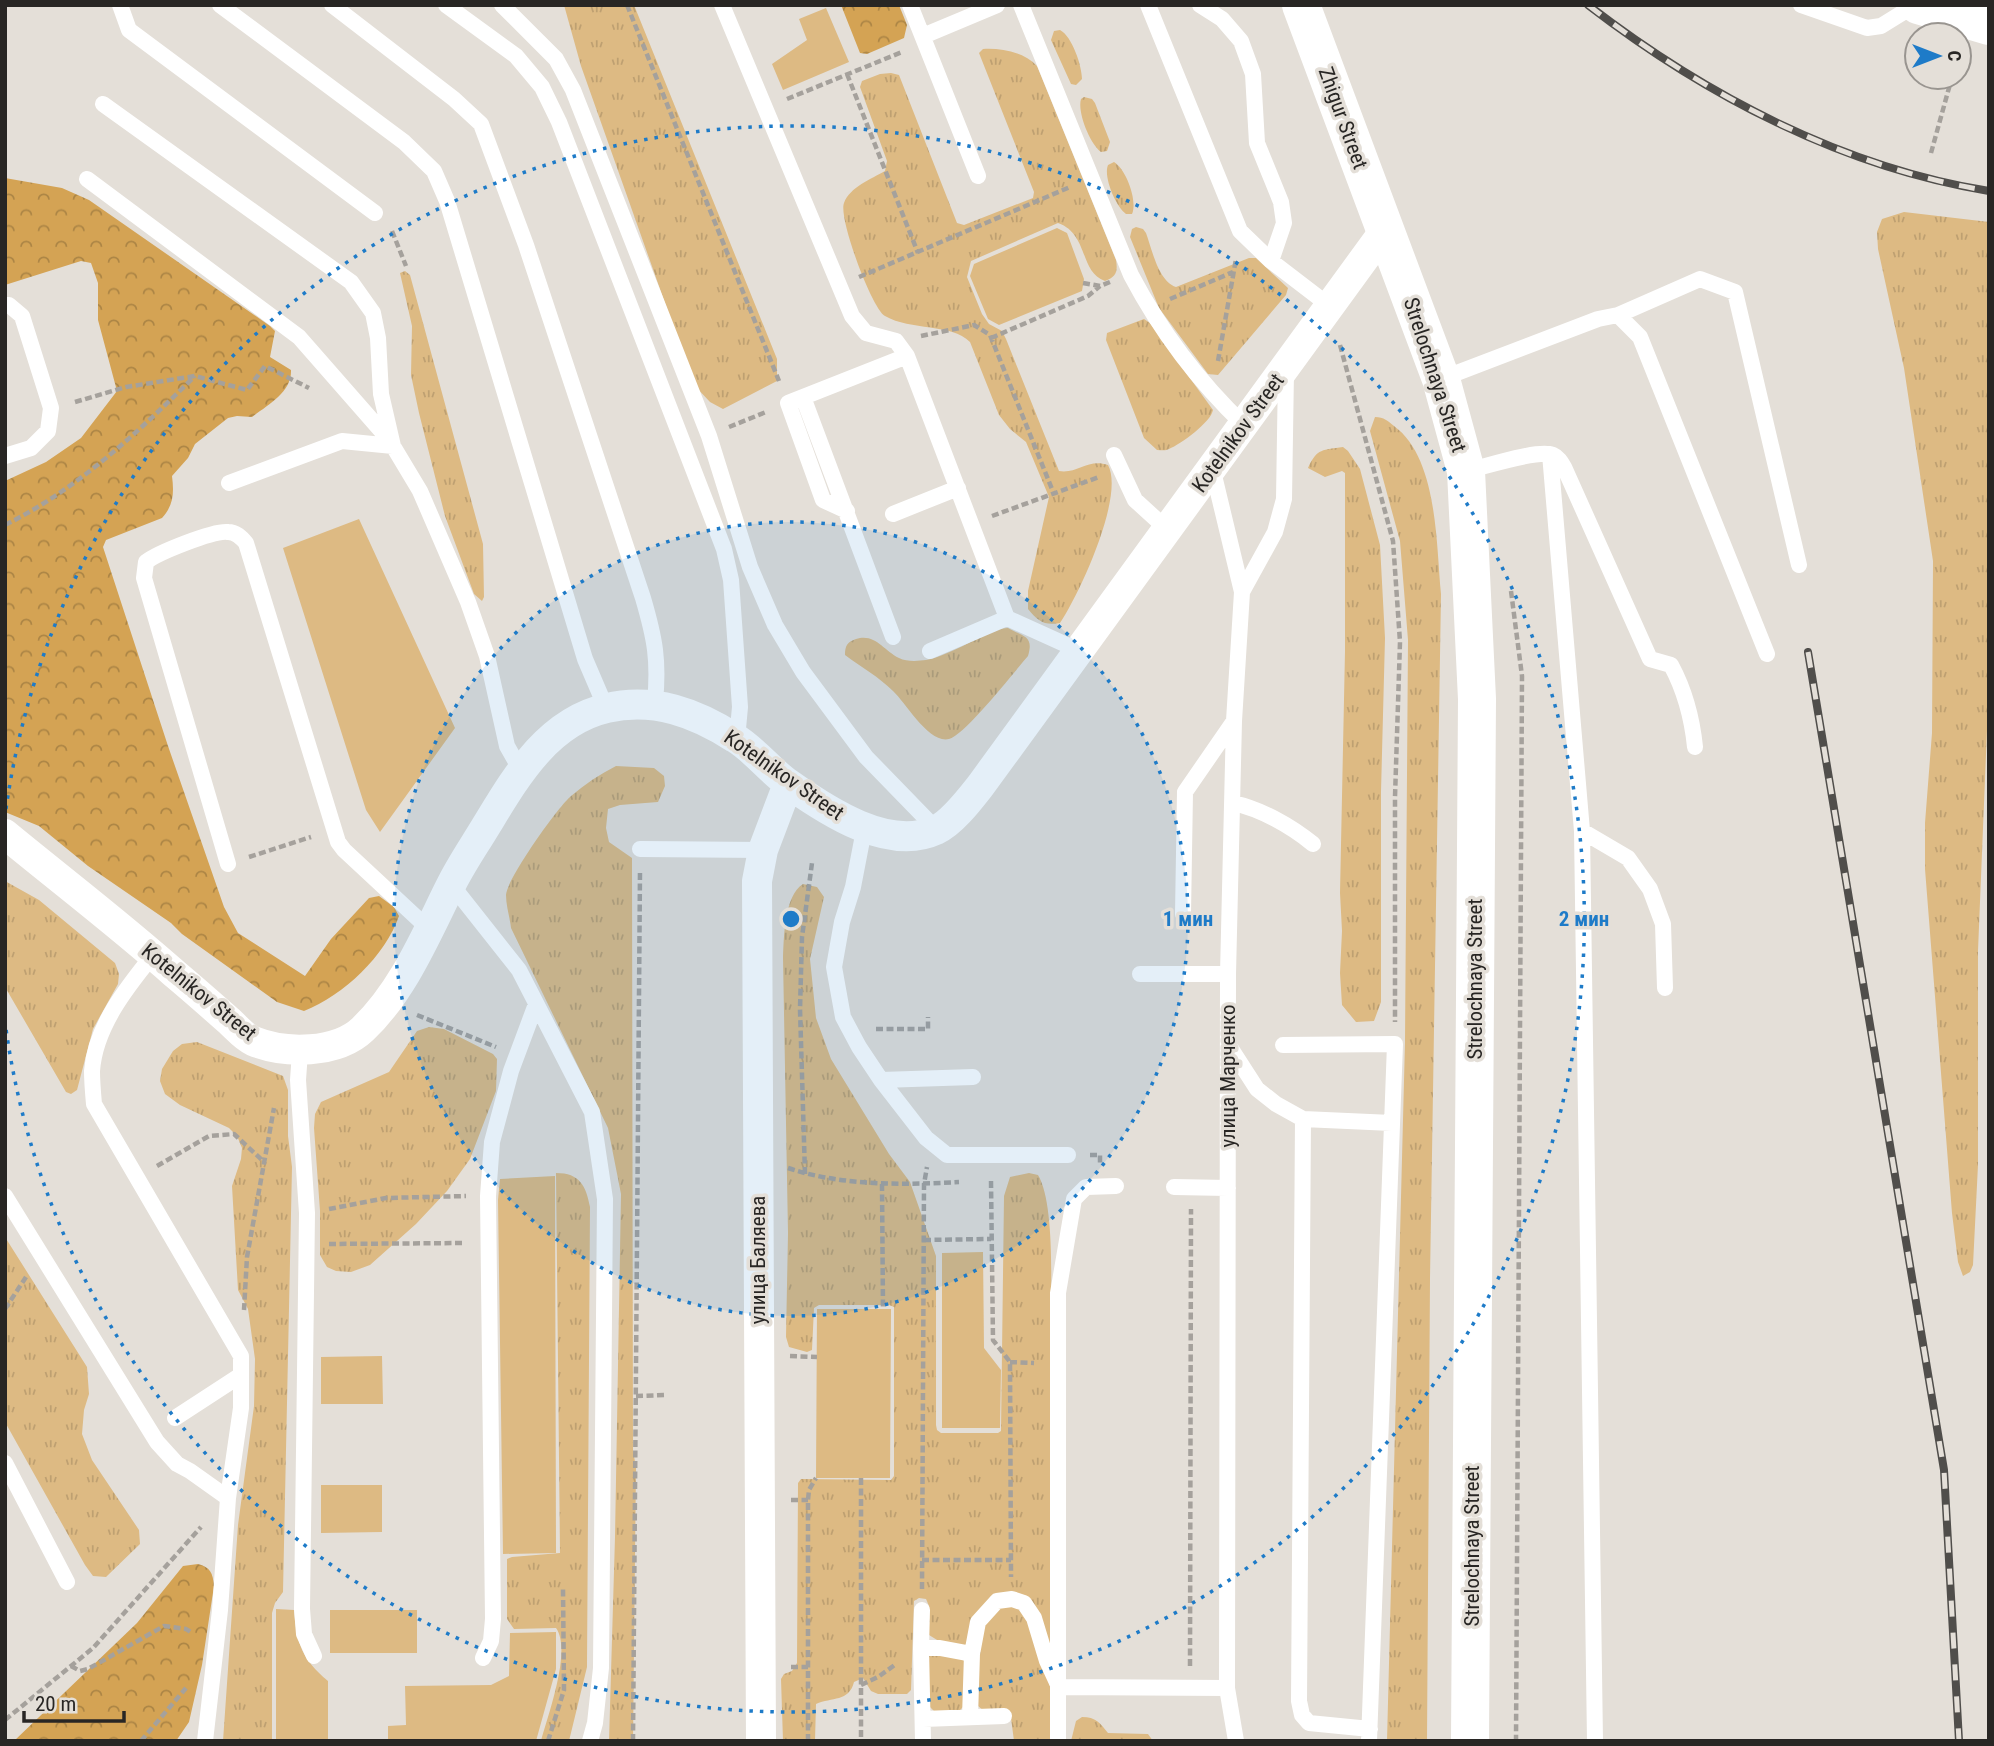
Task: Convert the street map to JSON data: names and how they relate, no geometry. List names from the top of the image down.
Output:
{
  "streets": {
    "main road": ["Zhigur Street", "Strelochnaya Street"],
    "street": ["Kotelnikov Street", "улица Баляева"],
    "lane": ["улица Марченко"]
  },
  "crossings": [
    ["Zhigur Street", "Strelochnaya Street"],
    ["Zhigur Street", "Kotelnikov Street"],
    ["Strelochnaya Street", "Kotelnikov Street"],
    ["Kotelnikov Street", "улица Марченко"],
    ["Kotelnikov Street", "улица Баляева"]
  ],
  "scale_bar": "20 m",
  "north": "right",
  "rings": ["1 мин", "2 мин"]
}
